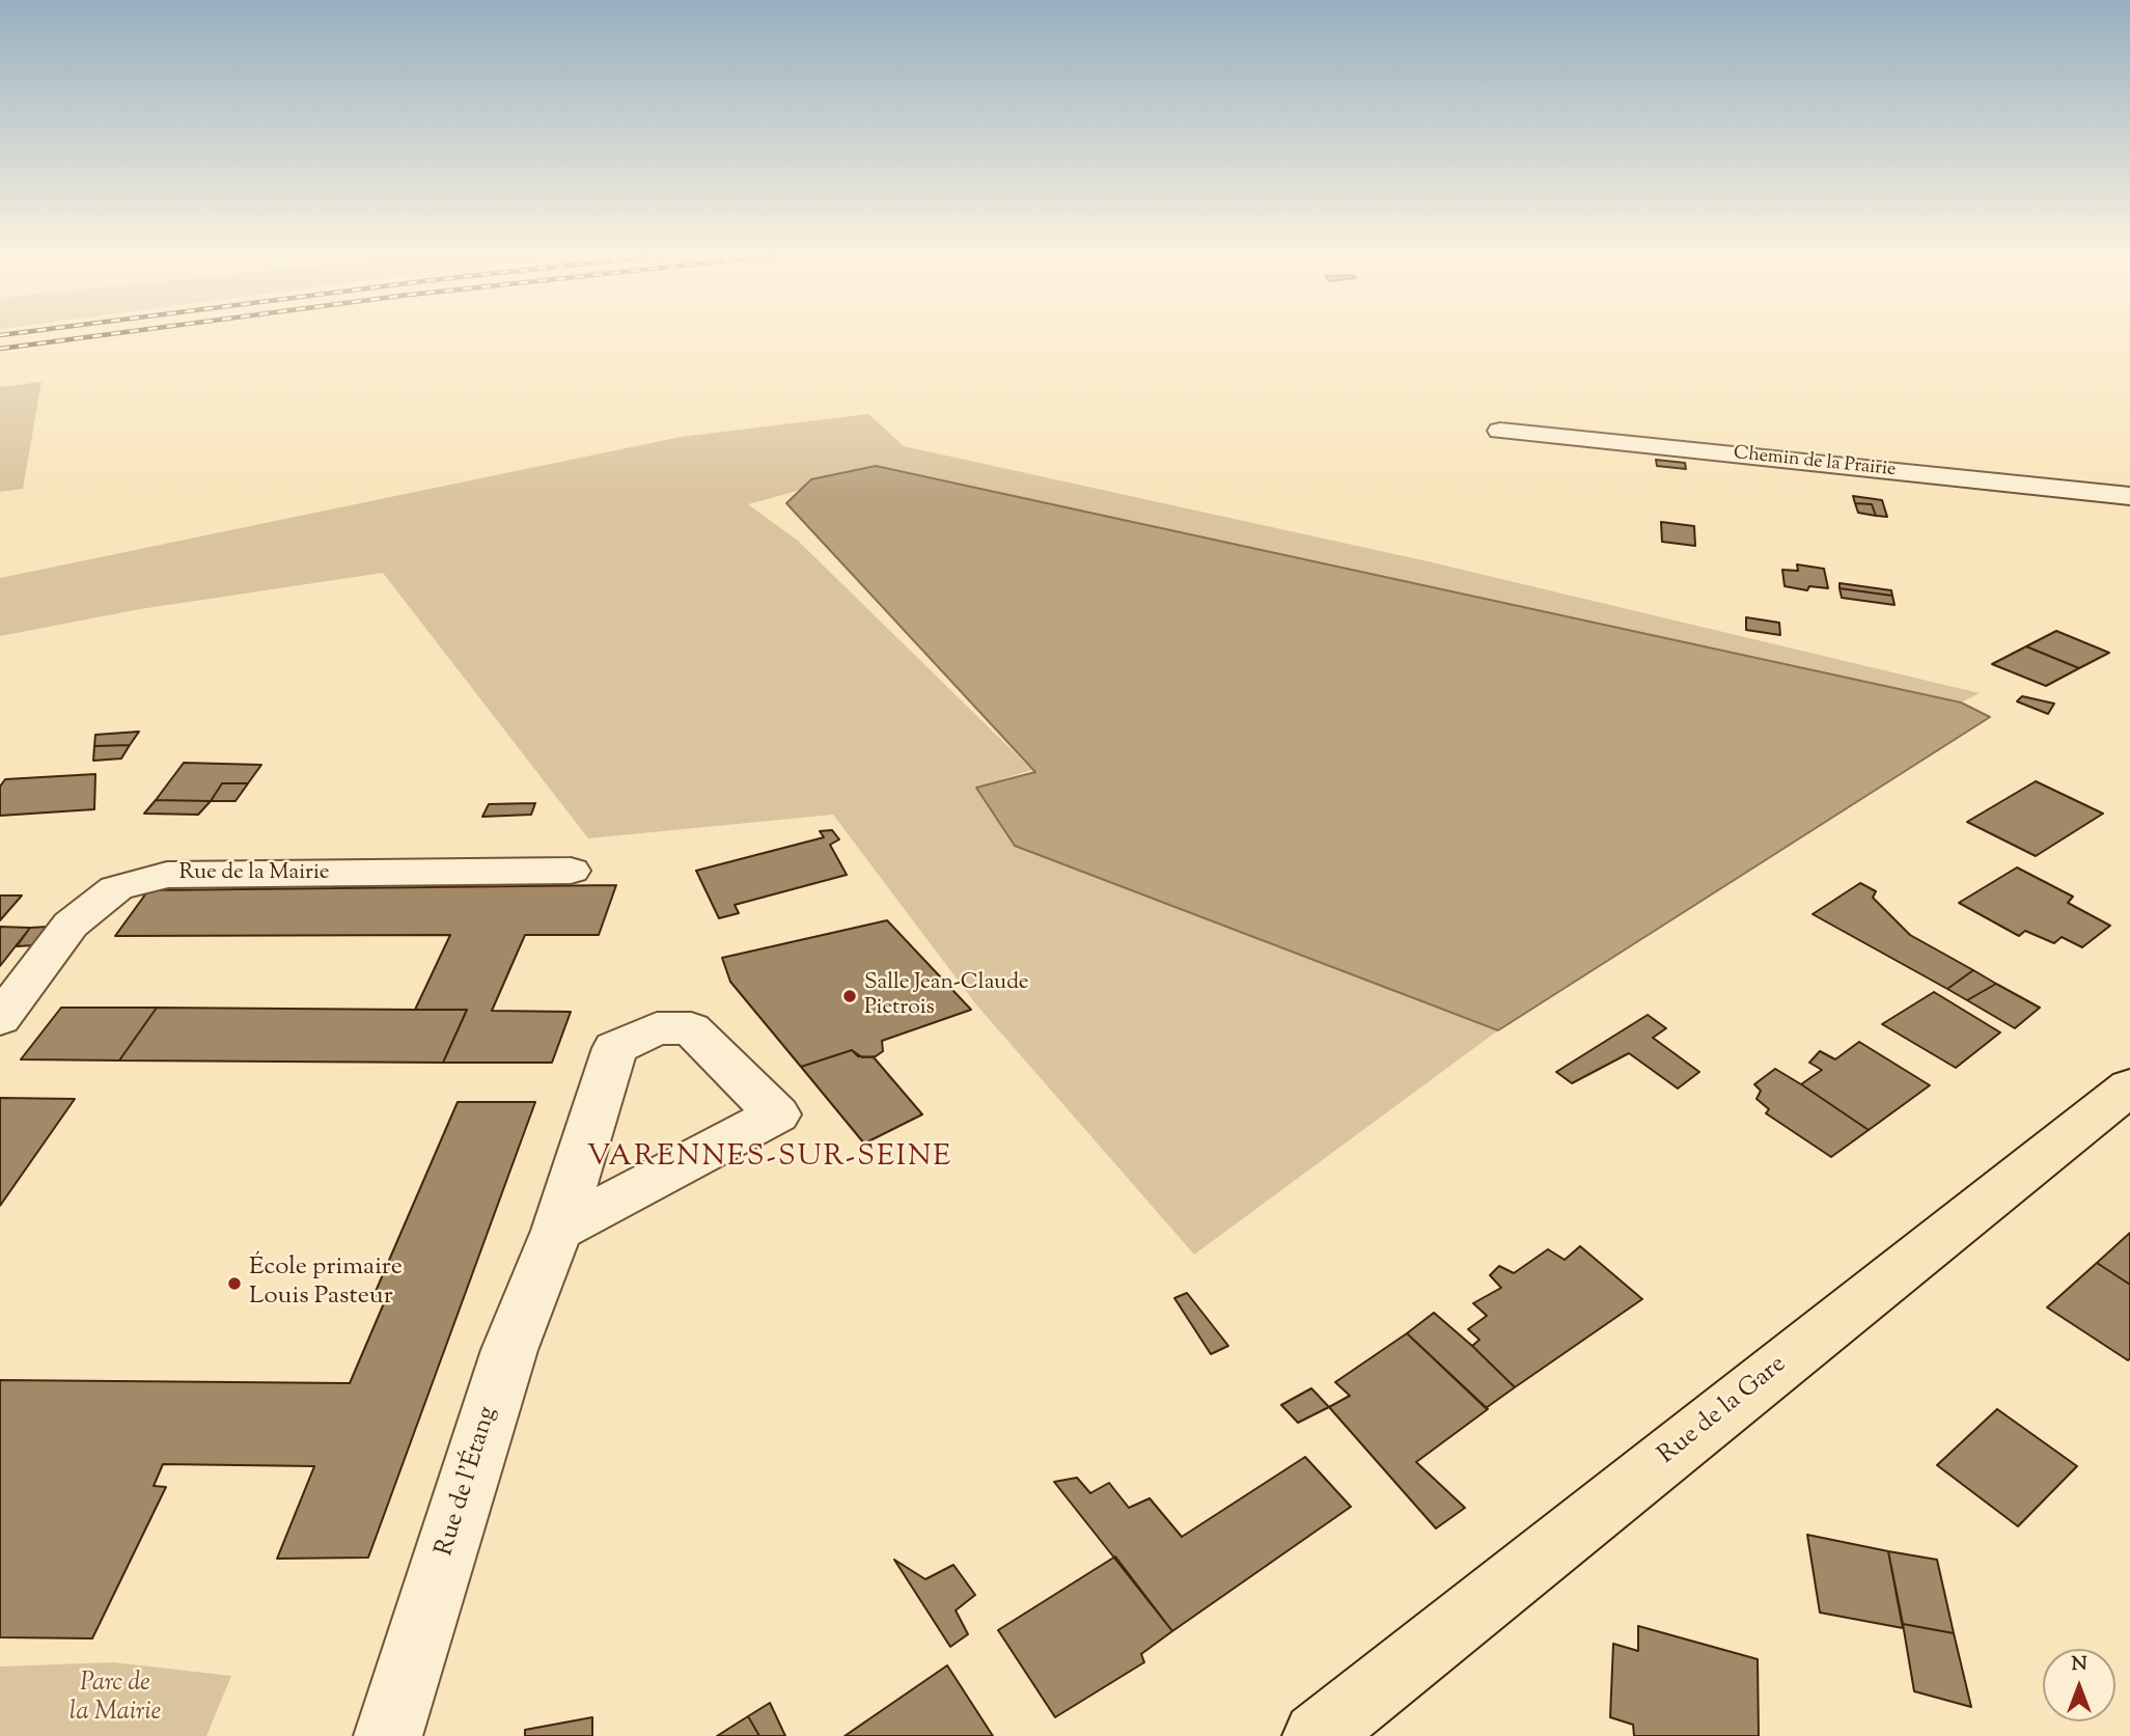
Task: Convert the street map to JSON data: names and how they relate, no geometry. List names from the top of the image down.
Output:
{
  "streets": {
    "main road": ["Rue de la Gare"],
    "street": ["Chemin de la Prairie", "Rue de la Mairie", "Rue de l'Étang"]
  },
  "districts": ["VARENNES-SUR-SEINE"],
  "parks": ["Parc de la Mairie"],
  "places": ["Salle Jean-Claude Pietrois", "École primaire Louis Pasteur"],
  "north": "top"
}
